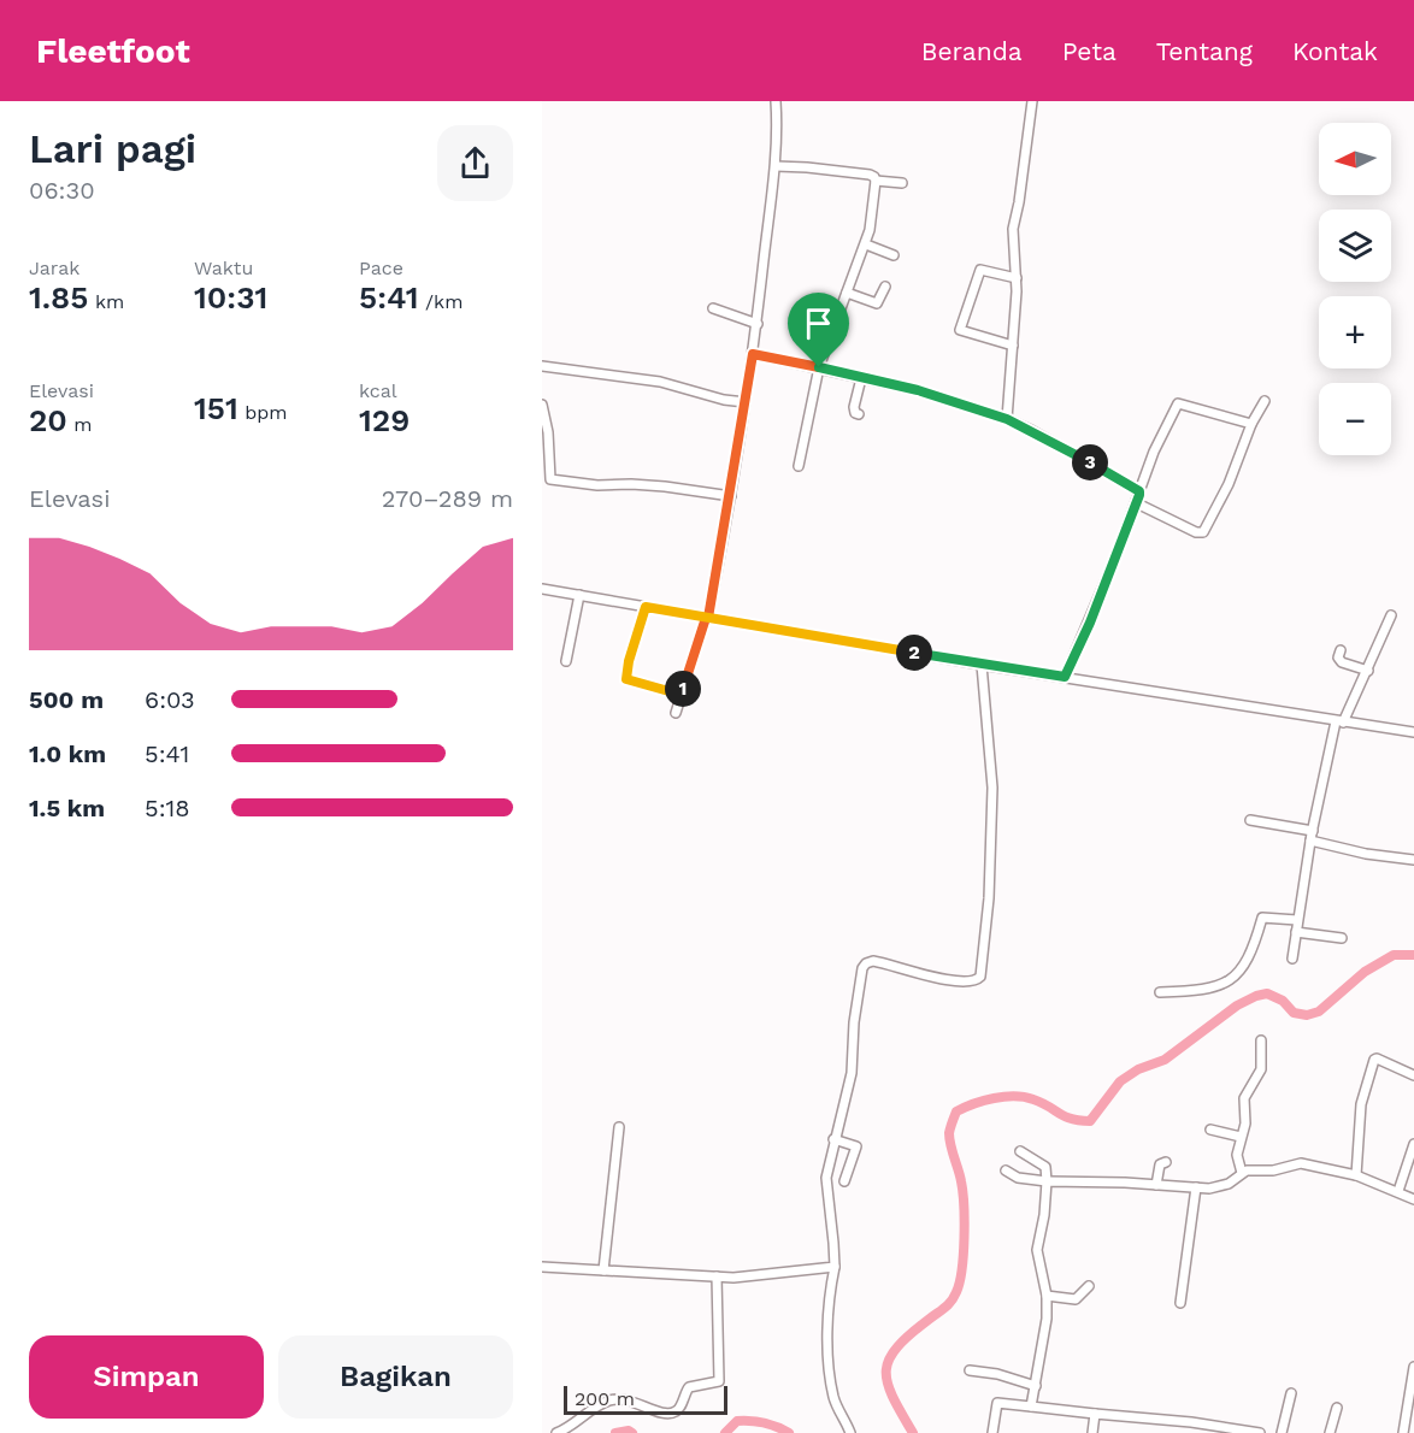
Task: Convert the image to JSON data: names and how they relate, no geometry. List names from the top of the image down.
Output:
{
  "scale_bar": "200 m",
  "north": "left",
  "page": {
    "header": "Fleetfoot",
    "nav": [
      "Beranda",
      "Peta",
      "Tentang",
      "Kontak"
    ],
    "heading": ["Lari pagi", "06:30"],
    "map_buttons": ["+", "−"],
    "stats": [
      ["Jarak", "1.85 km"],
      ["Waktu", "10:31"],
      ["Pace", "5:41 /km"],
      ["Elevasi", "20 m"],
      ["151 bpm"],
      ["kcal", "129"]
    ],
    "pins": ["3", "2", "1"],
    "chart": ["Elevasi", "270–289 m"],
    "list": [
      {
        "name": "500 m",
        "note": "6:03"
      },
      {
        "name": "1.0 km",
        "note": "5:41"
      },
      {
        "name": "1.5 km",
        "note": "5:18"
      }
    ],
    "buttons": ["Simpan", "Bagikan"],
    "scale": "200 m"
  }
}
